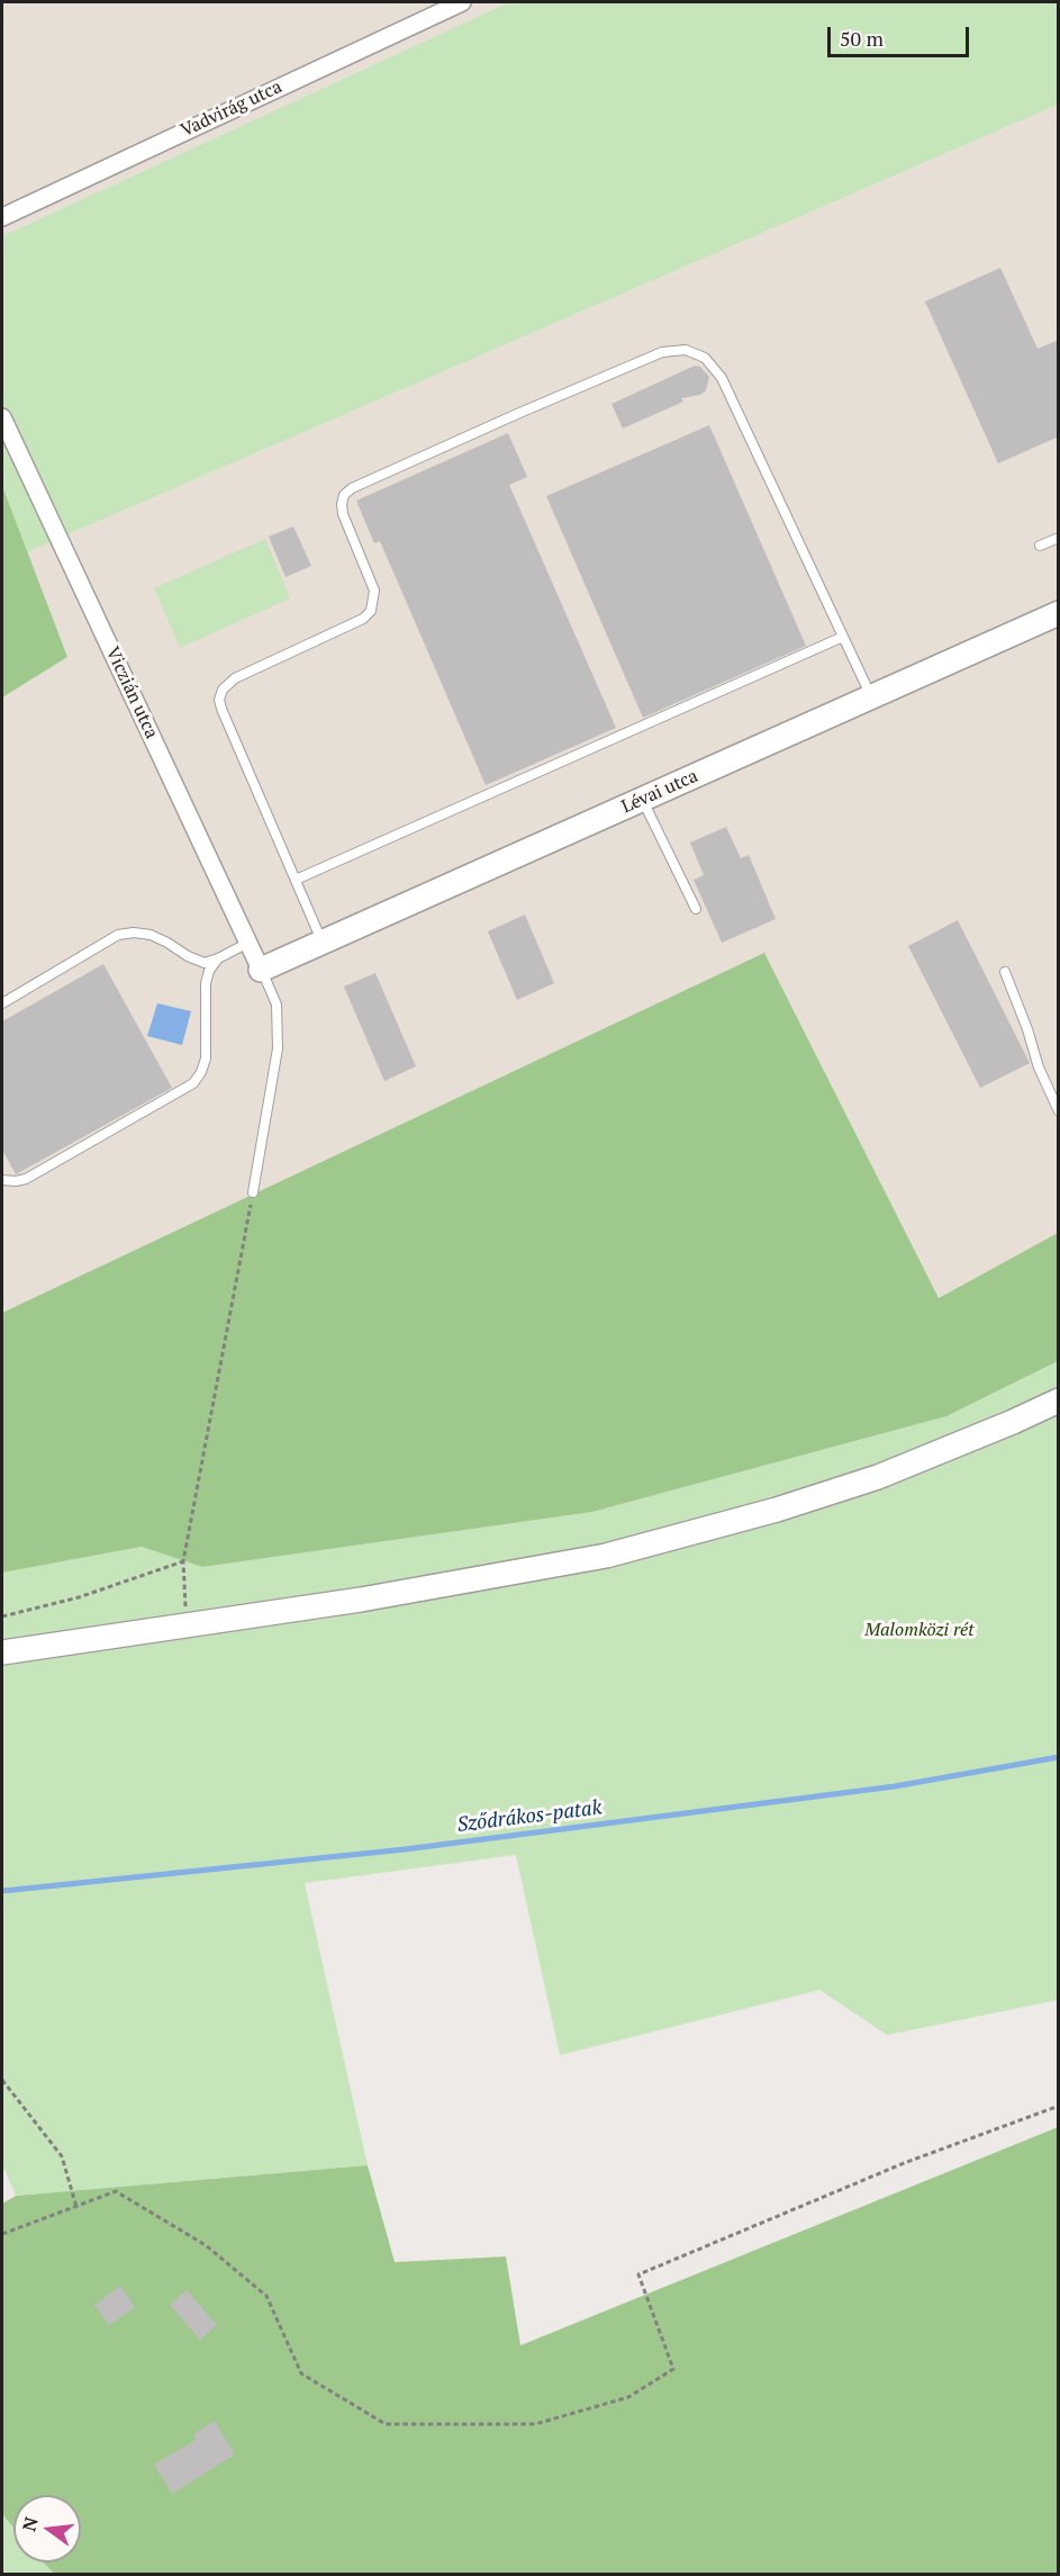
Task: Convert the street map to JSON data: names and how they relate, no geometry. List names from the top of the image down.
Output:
{
  "streets": {
    "main road": ["Lévai utca"],
    "street": ["Vadvirág utca", "Viczián utca"]
  },
  "crossings": [
    ["Viczián utca", "Lévai utca"]
  ],
  "water": ["Sződrákos-patak"],
  "parks": ["Malomközi rét"],
  "scale_bar": "50 m",
  "north": "left"
}
